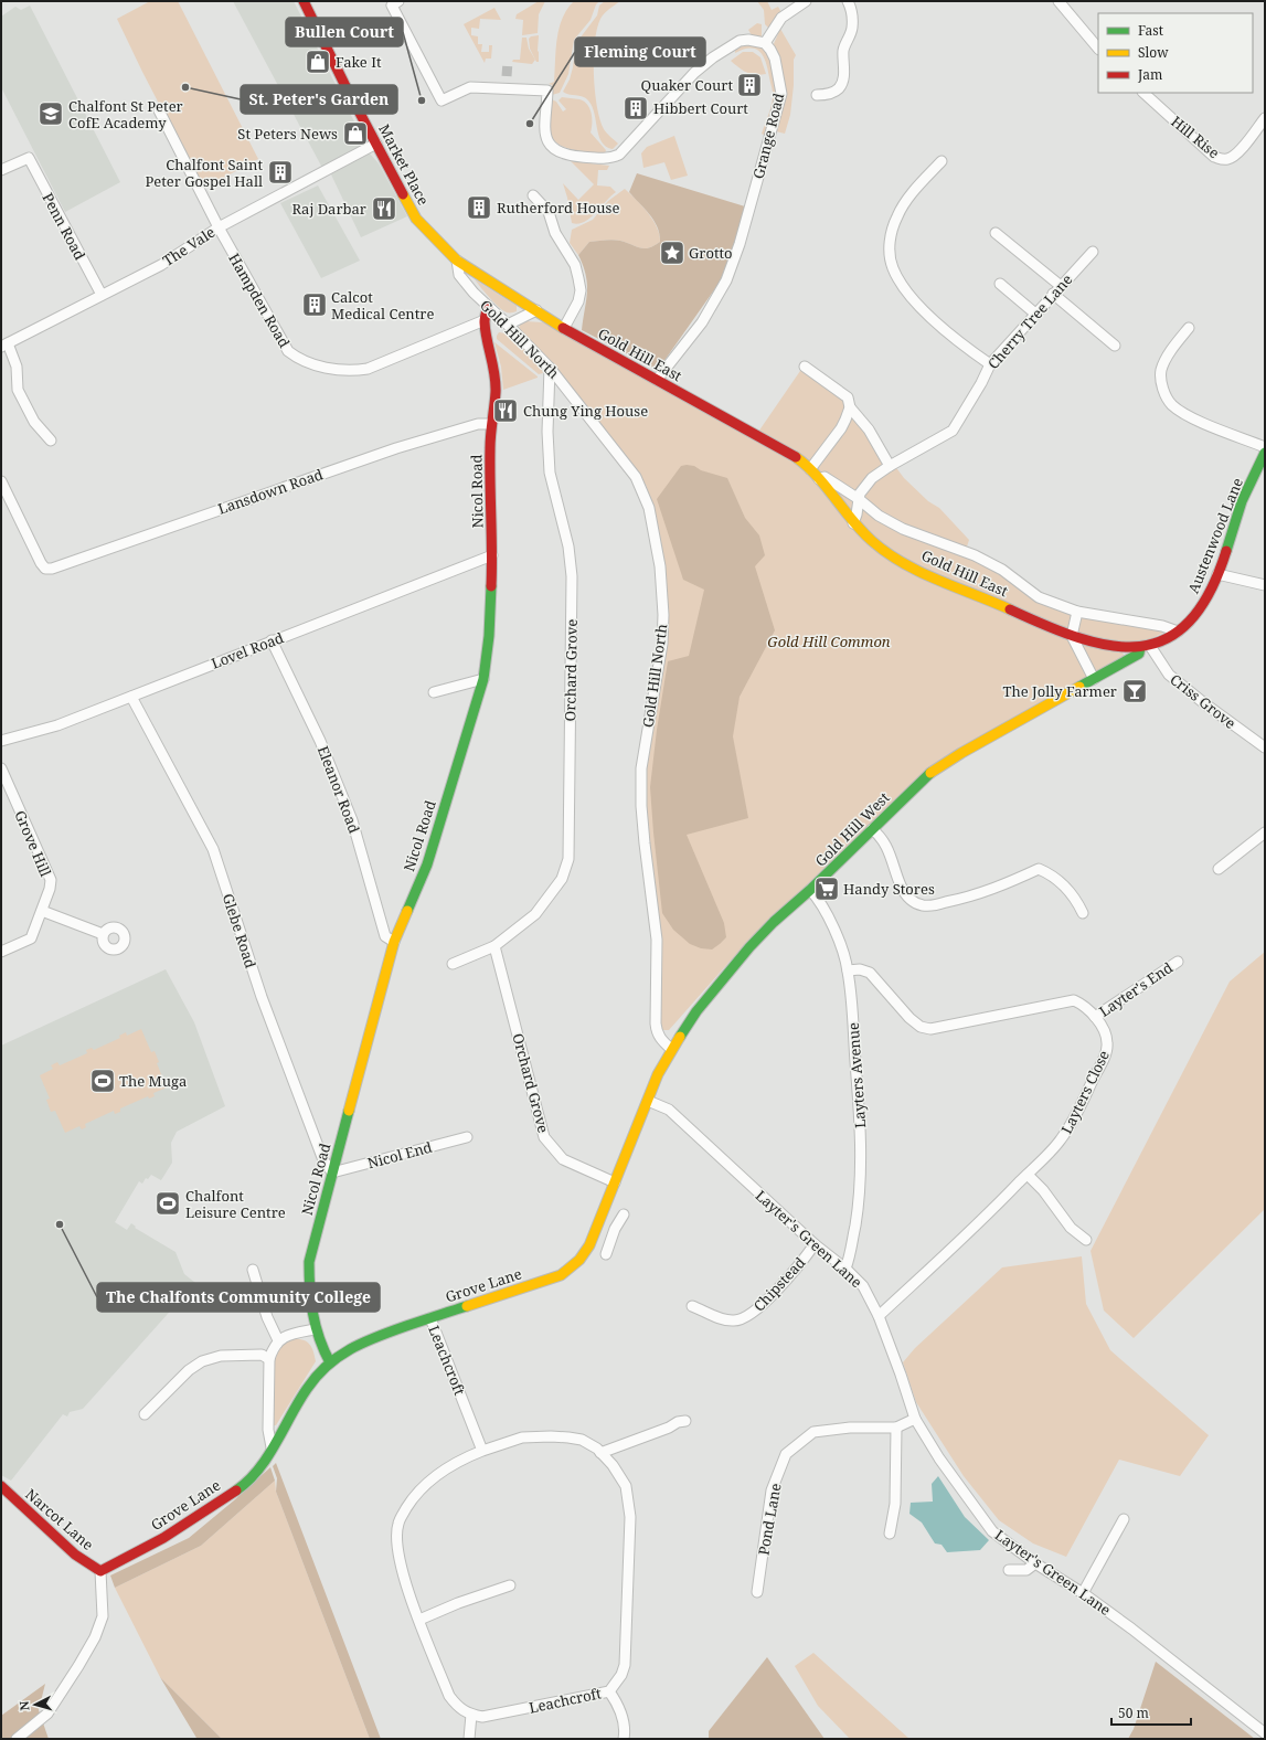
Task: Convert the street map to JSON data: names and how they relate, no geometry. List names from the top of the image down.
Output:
{
  "streets": {
    "street": [
      "Grange Road",
      "Hill Rise",
      "Market Place",
      "Penn Road",
      "The Vale",
      "Hampden Road",
      "Cherry Tree Lane",
      "Gold Hill North",
      "Gold Hill East",
      "Lansdown Road",
      "Nicol Road",
      "Austenwood Lane",
      "Lovel Road",
      "Orchard Grove",
      "Criss Grove",
      "Eleanor Road",
      "Gold Hill West",
      "Grove Hill",
      "Glebe Road",
      "Layter's End",
      "Layters Avenue",
      "Layters Close",
      "Nicol End",
      "Layter's Green Lane",
      "Chipstead",
      "Grove Lane",
      "Leachcroft",
      "Narcot Lane",
      "Pond Lane"
    ]
  },
  "crossings": [
    ["Grange Road", "Gold Hill East"],
    ["Market Place", "The Vale"],
    ["Market Place", "Gold Hill North"],
    ["Market Place", "Gold Hill East"],
    ["Penn Road", "The Vale"],
    ["The Vale", "Hampden Road"],
    ["Hampden Road", "Nicol Road"],
    ["Cherry Tree Lane", "Gold Hill East"],
    ["Gold Hill North", "Gold Hill East"],
    ["Gold Hill North", "Nicol Road"],
    ["Gold Hill North", "Orchard Grove"],
    ["Gold Hill North", "Gold Hill West"],
    ["Gold Hill East", "Austenwood Lane"],
    ["Gold Hill East", "Gold Hill West"],
    ["Lansdown Road", "Nicol Road"],
    ["Nicol Road", "Lovel Road"],
    ["Nicol Road", "Eleanor Road"],
    ["Nicol Road", "Glebe Road"],
    ["Nicol Road", "Nicol End"],
    ["Nicol Road", "Grove Lane"],
    ["Austenwood Lane", "Criss Grove"],
    ["Austenwood Lane", "Gold Hill West"],
    ["Lovel Road", "Eleanor Road"],
    ["Lovel Road", "Glebe Road"],
    ["Orchard Grove", "Grove Lane"],
    ["Gold Hill West", "Layters Avenue"],
    ["Gold Hill West", "Layter's Green Lane"],
    ["Gold Hill West", "Grove Lane"],
    ["Glebe Road", "Nicol End"],
    ["Layter's End", "Layters Close"],
    ["Layters Avenue", "Layters Close"],
    ["Layters Avenue", "Layter's Green Lane"],
    ["Layters Close", "Layter's Green Lane"],
    ["Layter's Green Lane", "Chipstead"],
    ["Layter's Green Lane", "Grove Lane"],
    ["Layter's Green Lane", "Pond Lane"],
    ["Grove Lane", "Leachcroft"],
    ["Grove Lane", "Narcot Lane"]
  ],
  "parks": ["Gold Hill Common"],
  "places": {
    "shop": ["Fake It", "St Peters News"],
    "building": [
      "Quaker Court",
      "Hibbert Court",
      "Chalfont Saint Peter Gospel Hall",
      "Rutherford House",
      "Calcot Medical Centre"
    ],
    "other": [
      "St. Peter's Garden",
      "Bullen Court",
      "Fleming Court",
      "The Chalfonts Community College"
    ],
    "school or university": ["Chalfont St Peter CofE Academy"],
    "restaurant": ["Raj Darbar", "Chung Ying House"],
    "place": ["Grotto"],
    "bar": ["The Jolly Farmer"],
    "supermarket": ["Handy Stores"],
    "sports": ["The Muga", "Chalfont Leisure Centre"]
  },
  "legend": ["Fast", "Slow", "Jam"],
  "scale_bar": "50 m",
  "north": "left"
}
